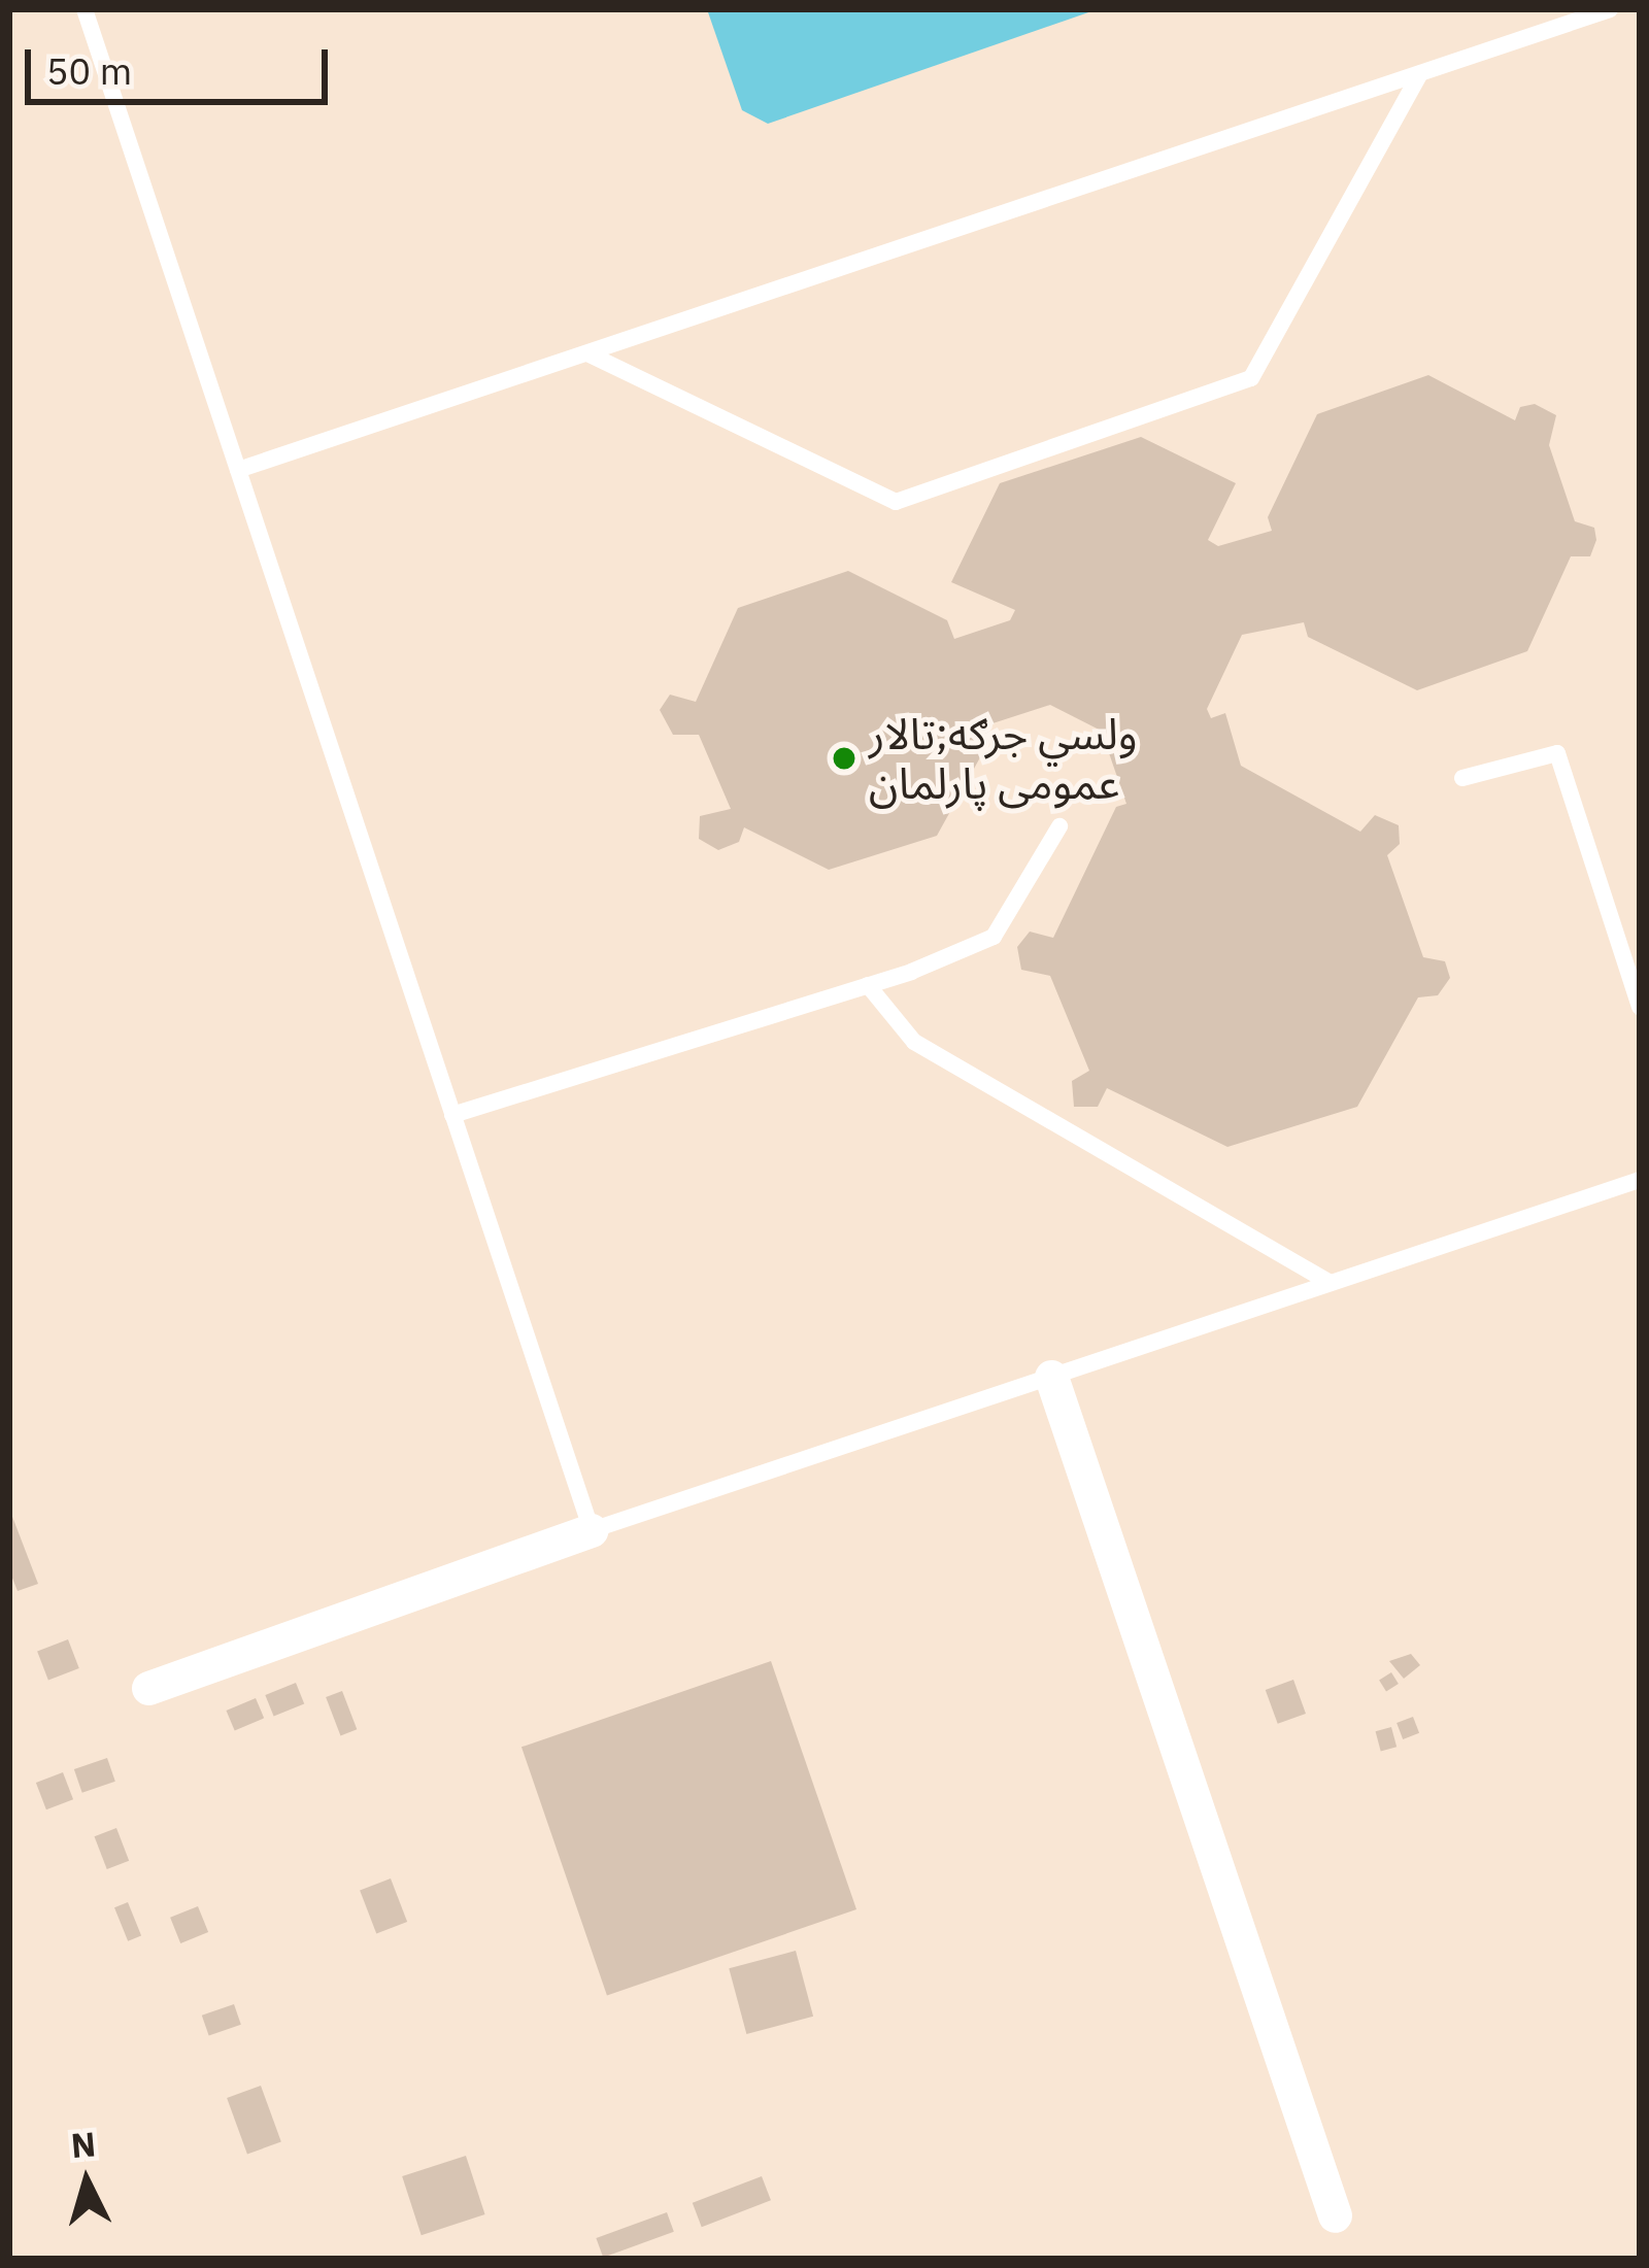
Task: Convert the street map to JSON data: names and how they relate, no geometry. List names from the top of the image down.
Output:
{
  "places": ["ولسي جرګه;تالار عمومی پارلمان"],
  "scale_bar": "50 m",
  "north": "top"
}
